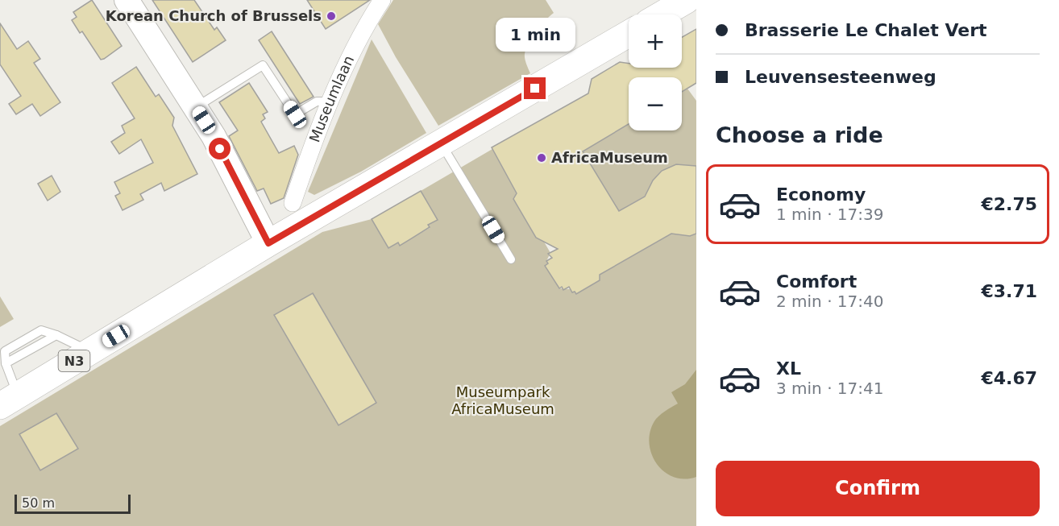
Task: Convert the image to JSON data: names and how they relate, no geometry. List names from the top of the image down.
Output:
{
  "streets": {
    "main road": ["N3"],
    "street": ["Museumlaan"]
  },
  "parks": ["Museumpark AfricaMuseum"],
  "places": ["Korean Church of Brussels", "AfricaMuseum"],
  "scale_bar": "50 m",
  "page": {
    "banner": ["Brasserie Le Chalet Vert", "Leuvensesteenweg"],
    "map_buttons": ["+", "−"],
    "bubble": "1 min",
    "heading": "Choose a ride",
    "list": [
      {
        "name": "Economy",
        "note": "1 min · 17:39",
        "value": "€2.75"
      },
      {
        "name": "Comfort",
        "note": "2 min · 17:40",
        "value": "€3.71"
      },
      {
        "name": "XL",
        "note": "3 min · 17:41",
        "value": "€4.67"
      }
    ],
    "buttons": "Confirm",
    "scale": "50 m"
  }
}
